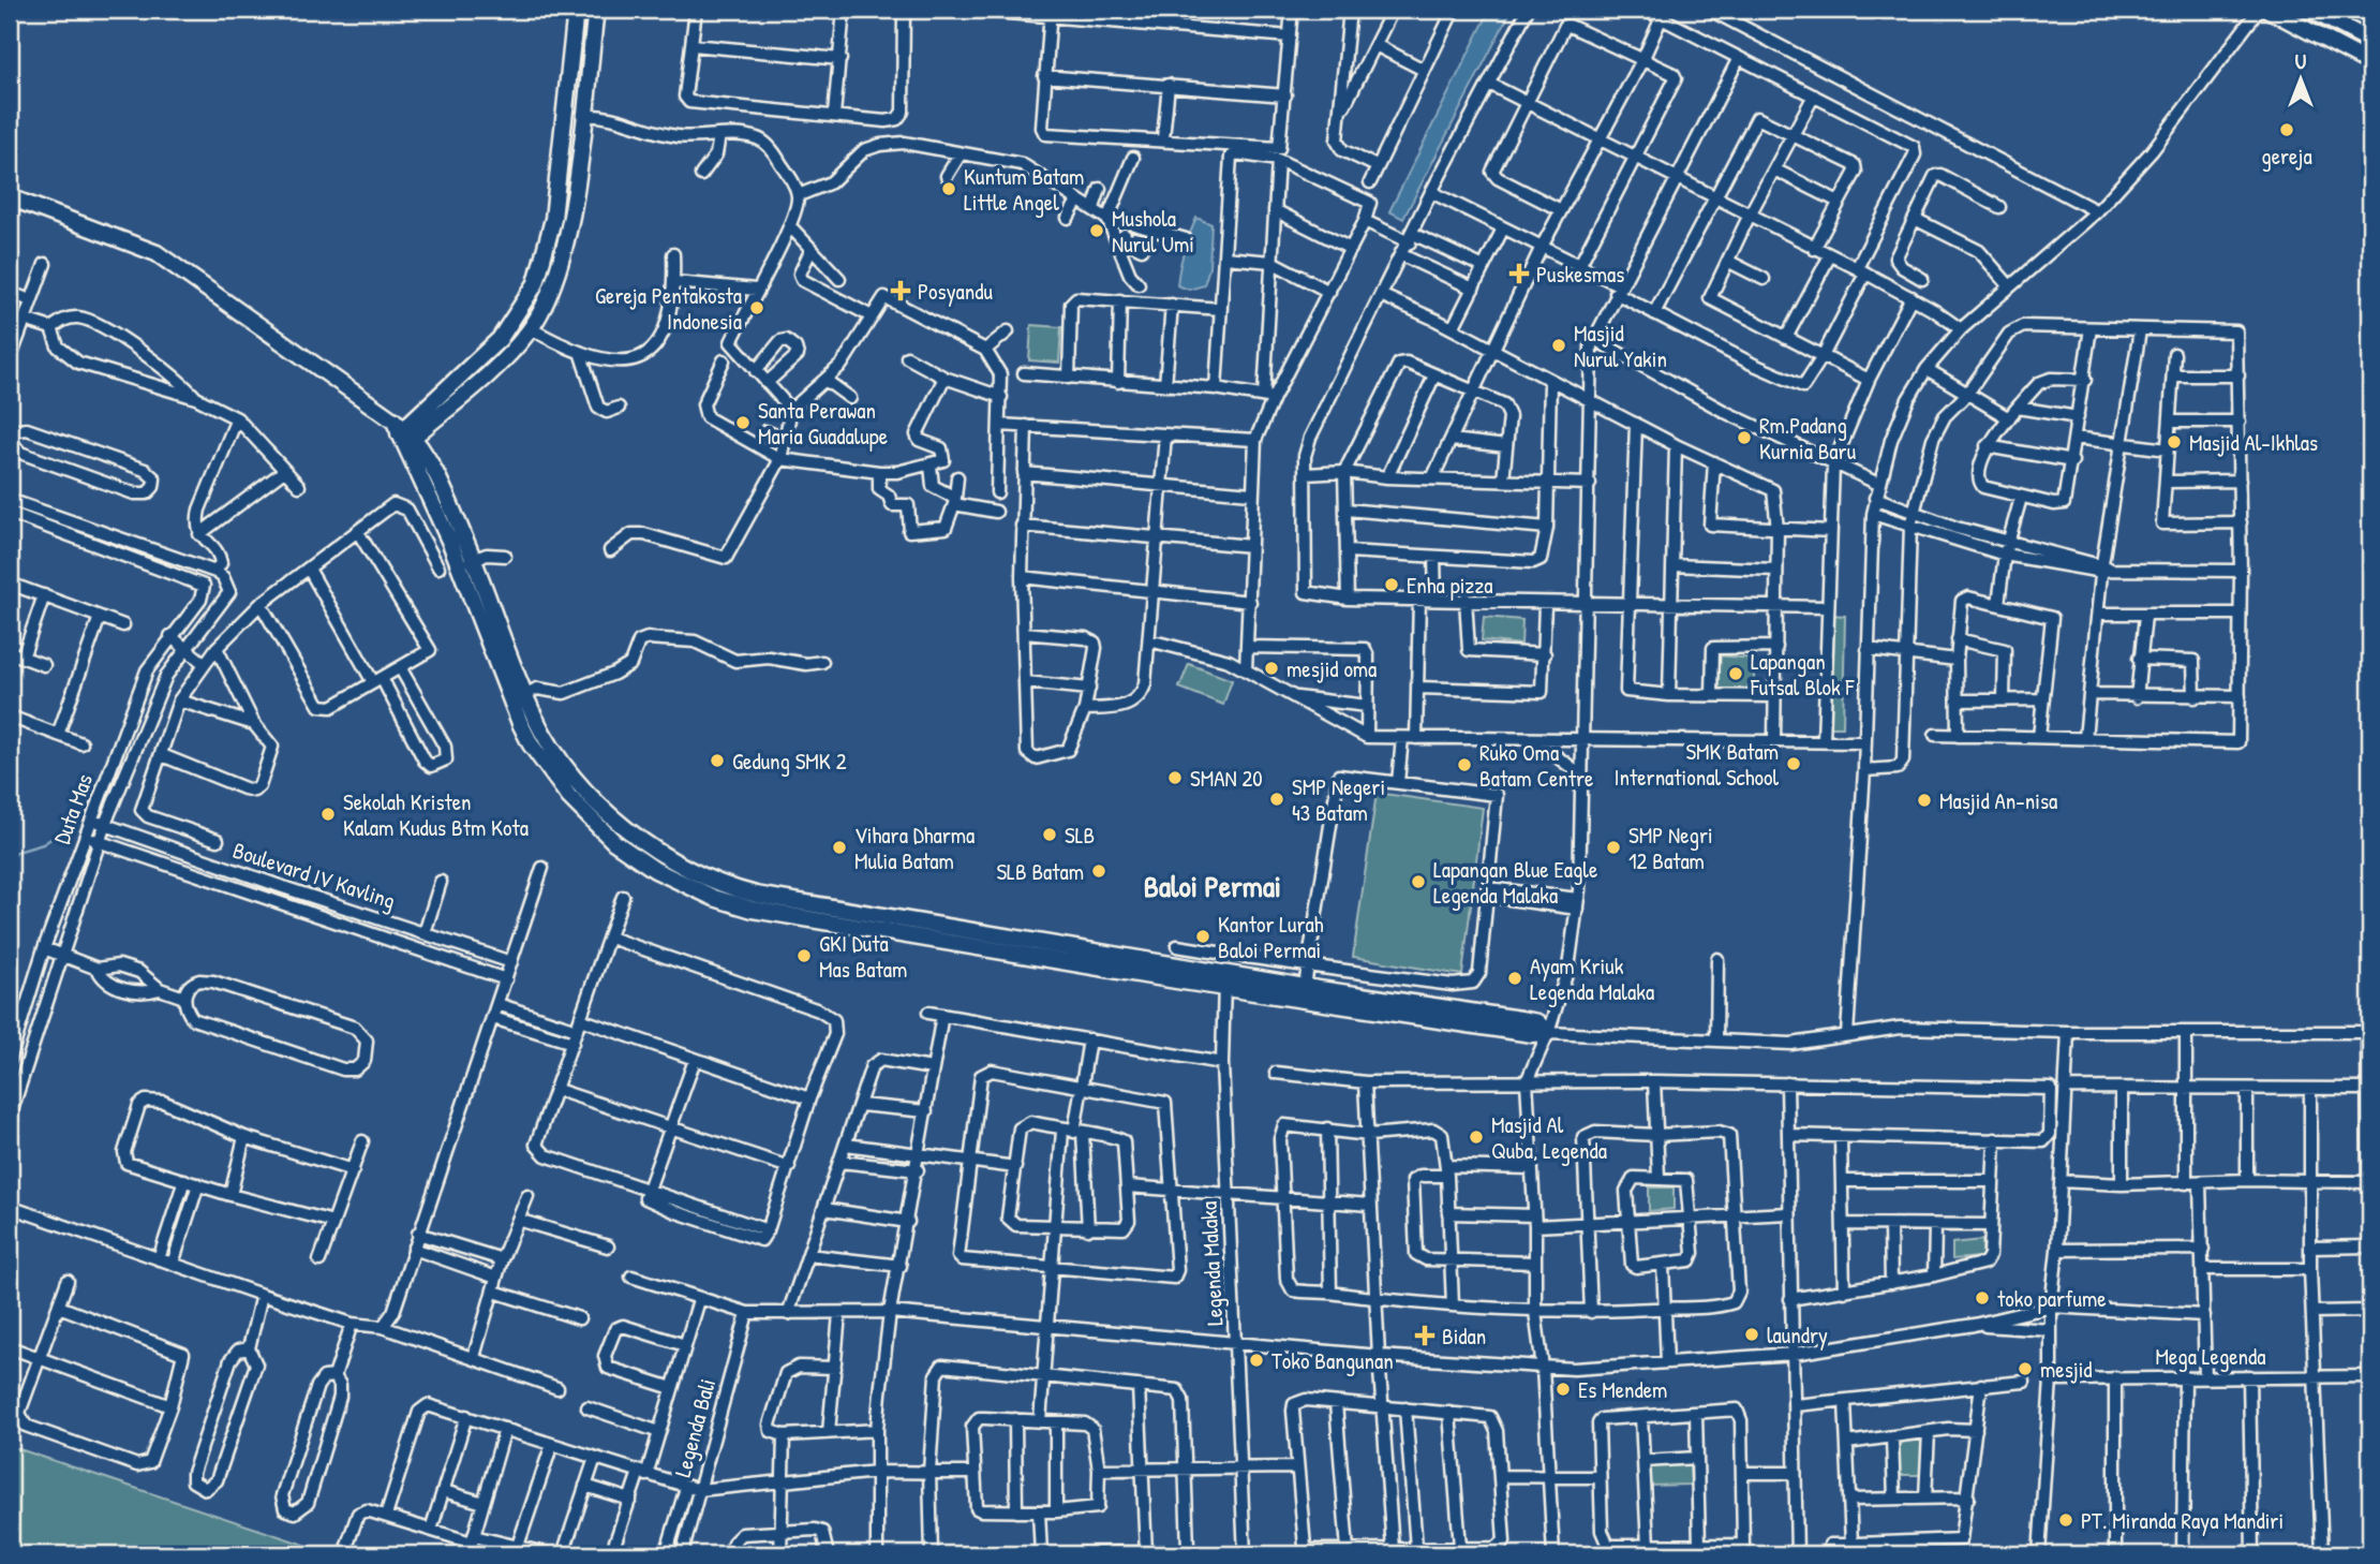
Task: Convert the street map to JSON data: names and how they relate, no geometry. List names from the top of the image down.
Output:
{
  "streets": {
    "street": [
      "Duta Mas",
      "Boulevard IV Kavling",
      "Legenda Malaka",
      "Mega Legenda",
      "Legenda Bali"
    ]
  },
  "crossings": [
    ["Duta Mas", "Boulevard IV Kavling"]
  ],
  "districts": ["Baloi Permai"],
  "places": {
    "other": [
      "gereja",
      "Kuntum Batam Little Angel",
      "Mushola Nurul Umi",
      "Gereja Pentakosta Indonesia",
      "Masjid Nurul Yakin",
      "Santa Perawan Maria Guadalupe",
      "Rm.Padang Kurnia Baru",
      "Masjid Al-Ikhlas",
      "Enha pizza",
      "mesjid oma",
      "Lapangan Futsal Blok F",
      "Gedung SMK 2",
      "SMK Batam International School",
      "Ruko Oma Batam Centre",
      "SMAN 20",
      "SMP Negeri 43 Batam",
      "Masjid An-nisa",
      "Sekolah Kristen Kalam Kudus Btm Kota",
      "SLB",
      "Vihara Dharma Mulia Batam",
      "SMP Negri 12 Batam",
      "SLB Batam",
      "Lapangan Blue Eagle Legenda Malaka",
      "Kantor Lurah Baloi Permai",
      "GKI Duta Mas Batam",
      "Ayam Kriuk Legenda Malaka",
      "Masjid Al Quba, Legenda",
      "toko parfume",
      "laundry",
      "Toko Bangunan",
      "mesjid",
      "Es Mendem",
      "PT. Miranda Raya Mandiri"
    ],
    "health": ["Puskesmas", "Posyandu", "Bidan"]
  },
  "north": "top"
}
